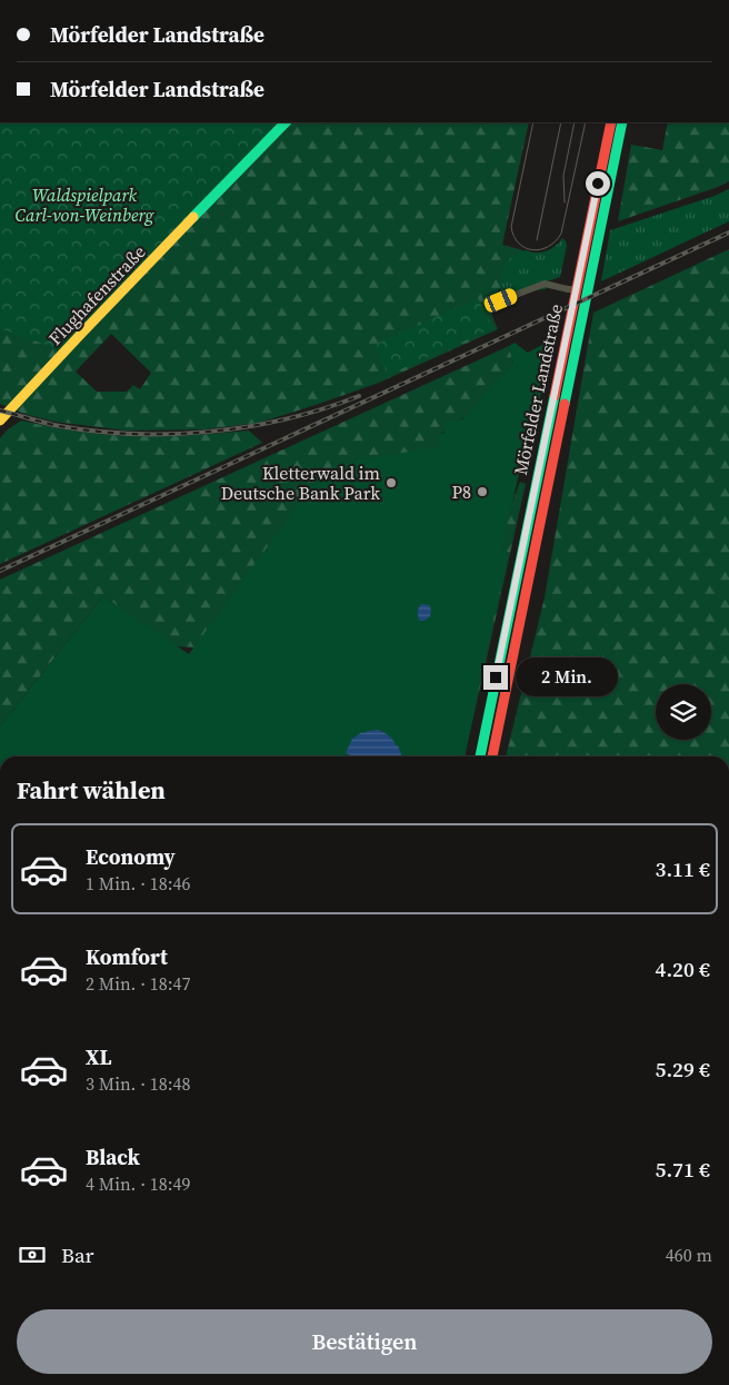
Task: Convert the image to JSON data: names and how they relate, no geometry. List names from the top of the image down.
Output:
{
  "streets": {
    "main road": ["Flughafenstraße", "Mörfelder Landstraße"]
  },
  "parks": ["Waldspielpark Carl-von-Weinberg"],
  "places": ["Kletterwald im Deutsche Bank Park", "P8"],
  "page": {
    "banner": ["Mörfelder Landstraße", "Mörfelder Landstraße"],
    "bubble": "2 Min.",
    "heading": "Fahrt wählen",
    "list": [
      {
        "name": "Economy",
        "note": "1 Min. · 18:46",
        "value": "3.11 €"
      },
      {
        "name": "Komfort",
        "note": "2 Min. · 18:47",
        "value": "4.20 €"
      },
      {
        "name": "XL",
        "note": "3 Min. · 18:48",
        "value": "5.29 €"
      },
      {
        "name": "Black",
        "note": "4 Min. · 18:49",
        "value": "5.71 €"
      }
    ],
    "pay": ["Bar", "460 m"],
    "buttons": "Bestätigen"
  }
}
